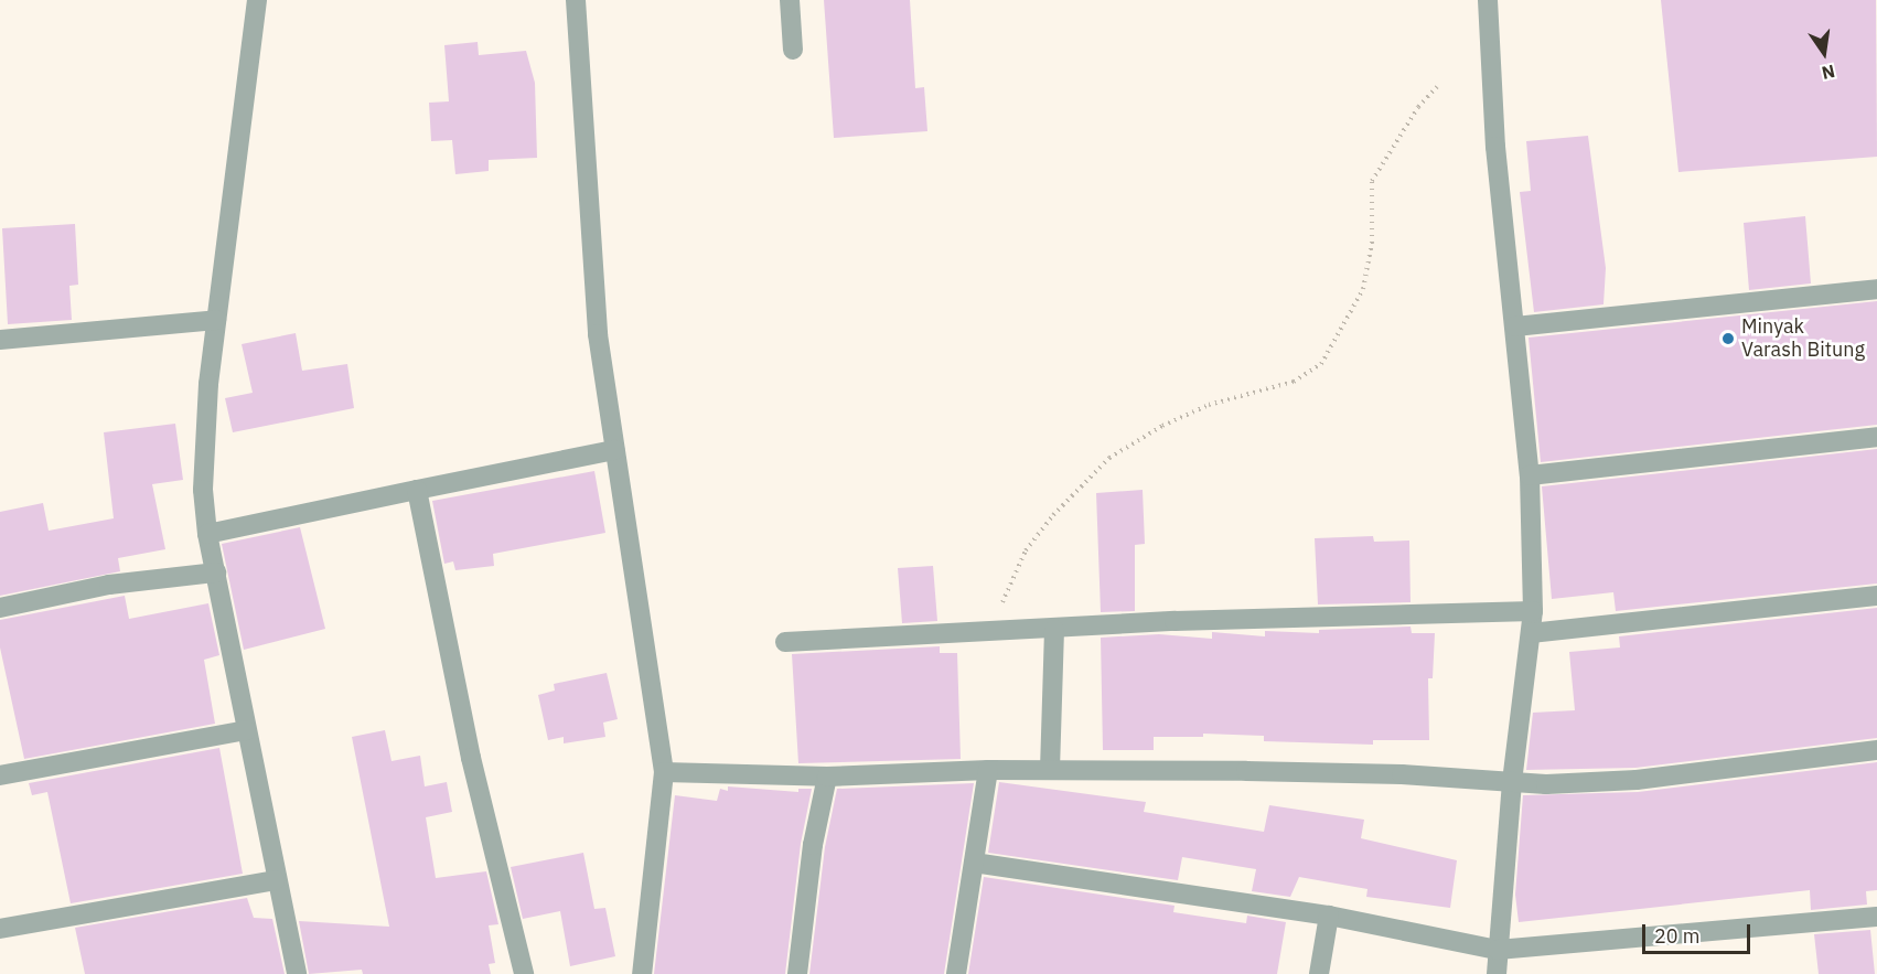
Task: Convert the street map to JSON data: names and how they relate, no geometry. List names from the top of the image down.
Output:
{
  "places": ["Minyak Varash Bitung"],
  "scale_bar": "20 m",
  "north": "bottom"
}
